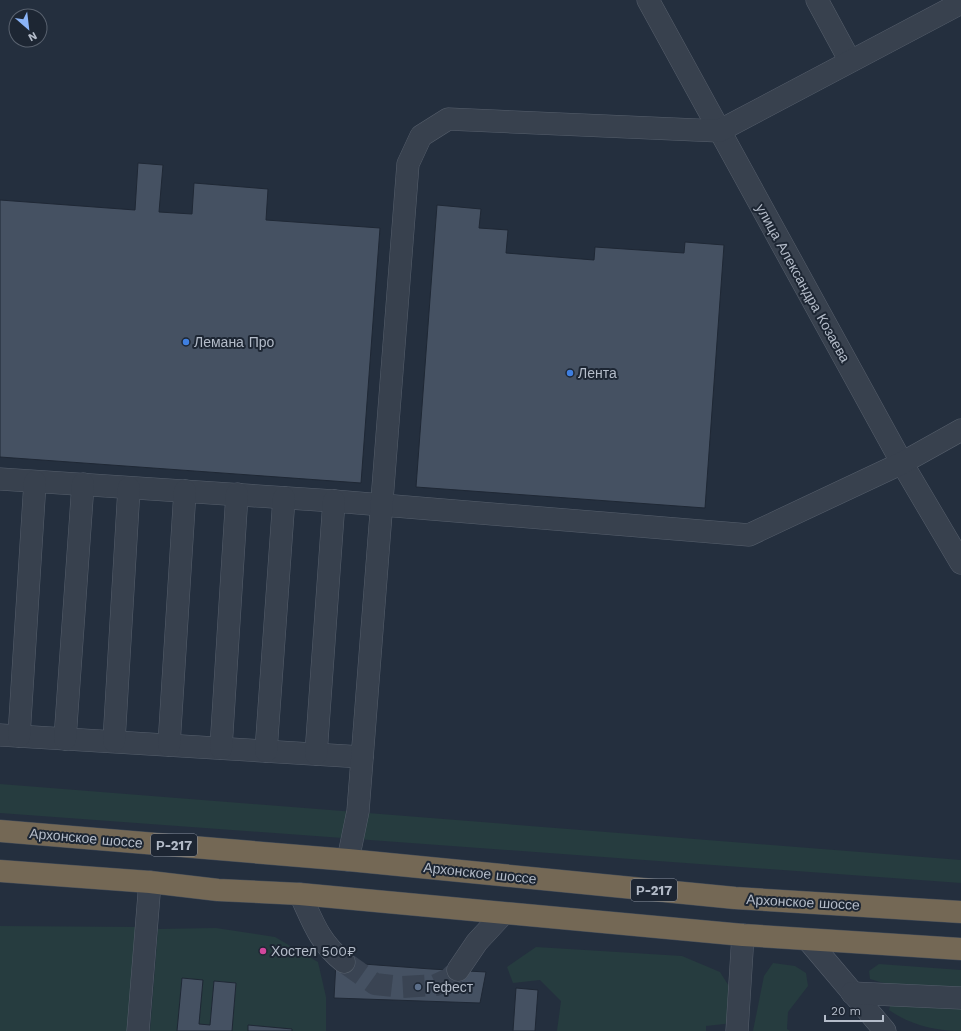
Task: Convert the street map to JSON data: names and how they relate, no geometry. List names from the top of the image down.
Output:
{
  "streets": {
    "highway": ["Архонское шоссе", "Р-217"],
    "street": ["улица Александра Козаева"]
  },
  "places": [
    "Лемана Про",
    "Лента",
    "Хостел 500₽",
    "Гефест"
  ],
  "scale_bar": "20 m",
  "north": "bottom right"
}
